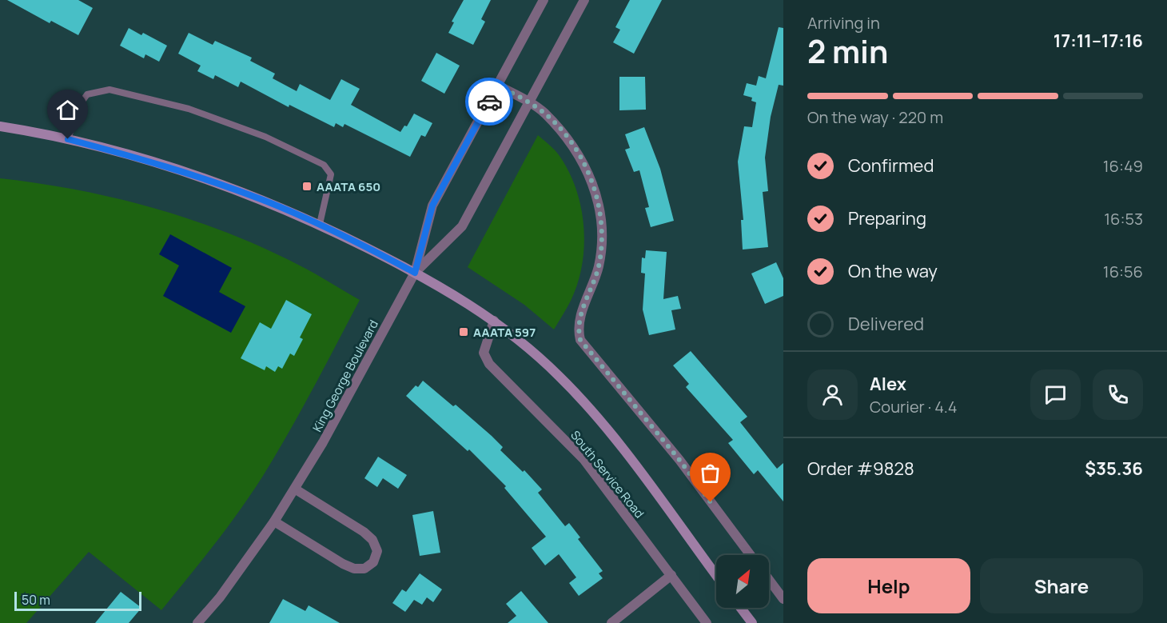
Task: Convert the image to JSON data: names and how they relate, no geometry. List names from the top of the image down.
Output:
{
  "streets": {
    "street": ["King George Boulevard", "South Service Road"]
  },
  "places": {
    "transit": ["AAATA 650", "AAATA 597"]
  },
  "scale_bar": "50 m",
  "north": "top right",
  "page": {
    "heading": ["2 min", "Arriving in", "17:11–17:16"],
    "panel": [
      "Alex",
      "Courier · 4.4",
      "Order #9828",
      "$35.36"
    ],
    "bar": "On the way · 220 m",
    "list": [
      ["Confirmed", "16:49"],
      ["Preparing", "16:53"],
      ["On the way", "16:56"],
      "Delivered"
    ],
    "buttons": ["Help", "Share"],
    "scale": "50 m"
  }
}
